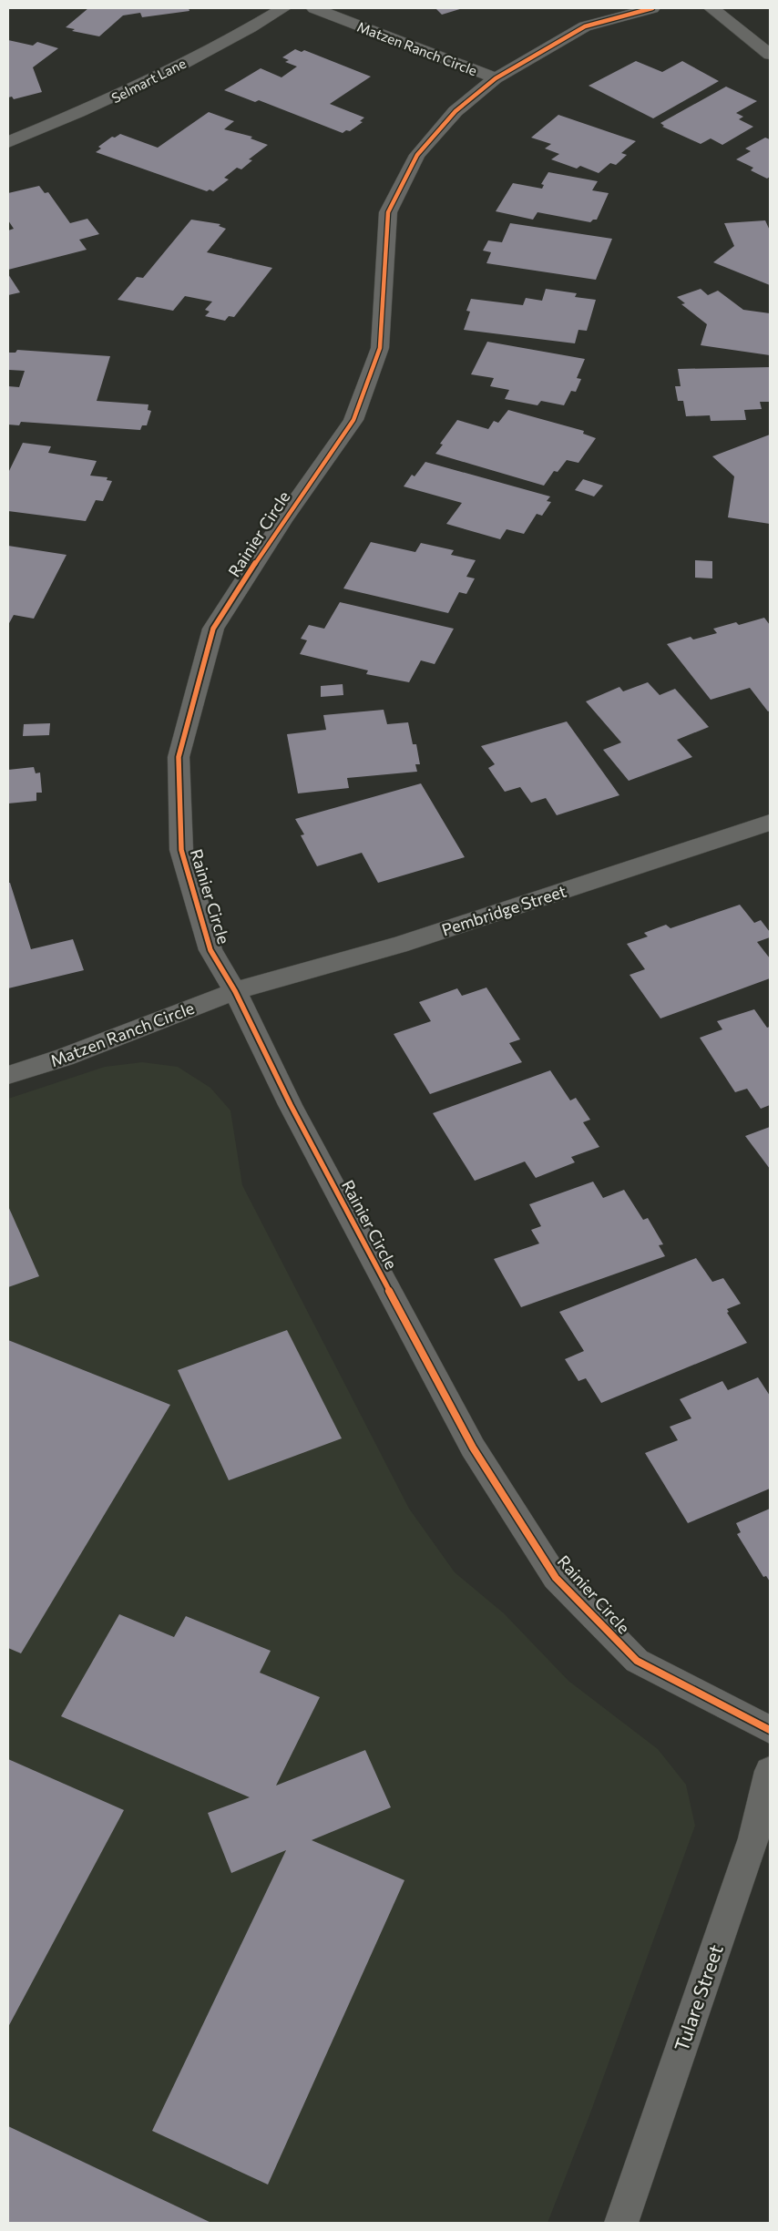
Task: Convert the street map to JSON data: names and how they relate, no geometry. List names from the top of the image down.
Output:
{
  "streets": {
    "street": [
      "Matzen Ranch Circle",
      "Selmart Lane",
      "Rainier Circle",
      "Pembridge Street",
      "Tulare Street"
    ]
  },
  "crossings": [
    ["Matzen Ranch Circle", "Rainier Circle"],
    ["Matzen Ranch Circle", "Pembridge Street"],
    ["Rainier Circle", "Pembridge Street"]
  ]
}
